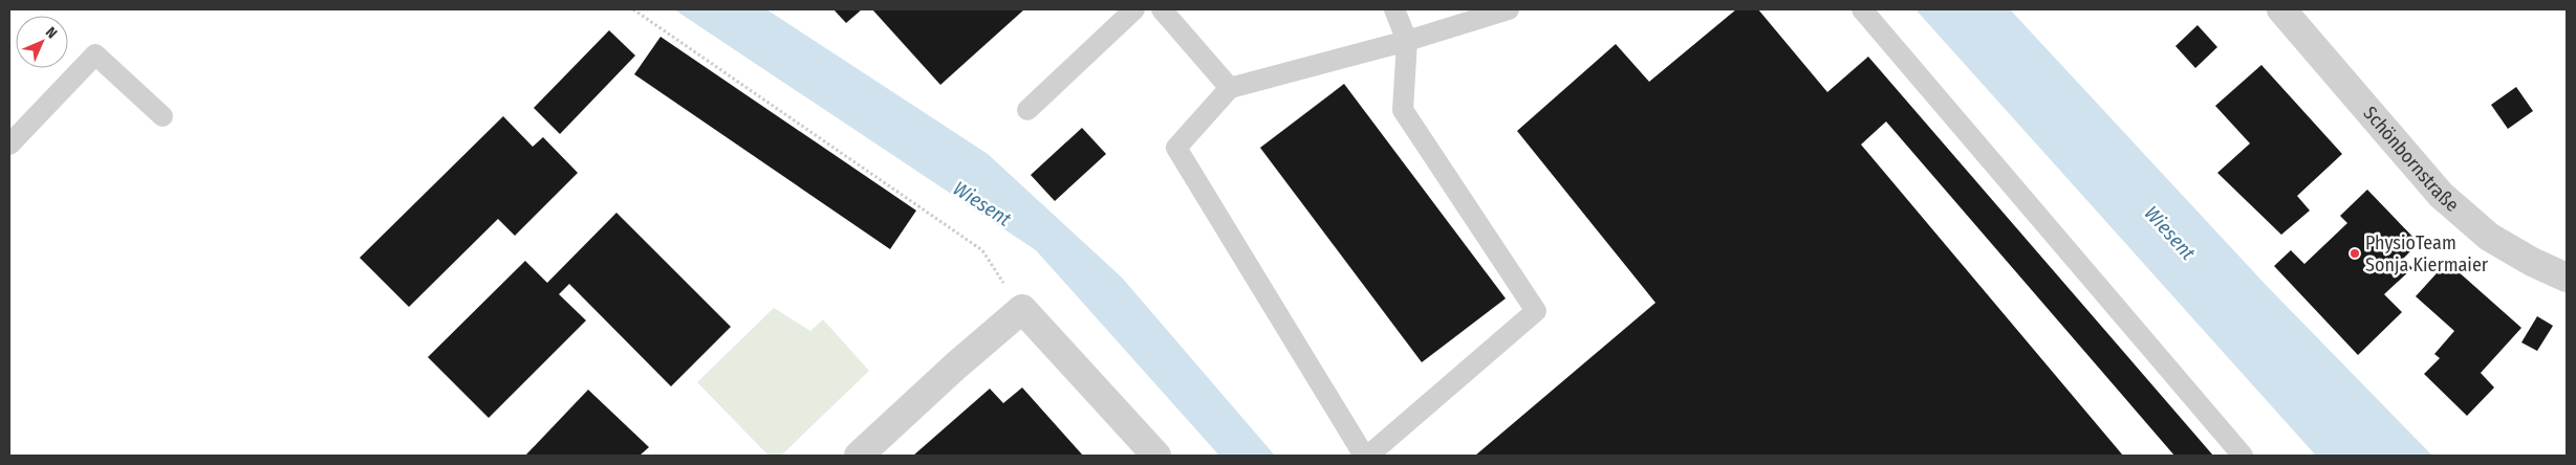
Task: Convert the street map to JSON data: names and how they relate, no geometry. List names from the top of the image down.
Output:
{
  "streets": {
    "street": ["Schönbornstraße"]
  },
  "water": ["Wiesent"],
  "places": ["PhysioTeam Sonja Kiermaier"],
  "north": "top right"
}
